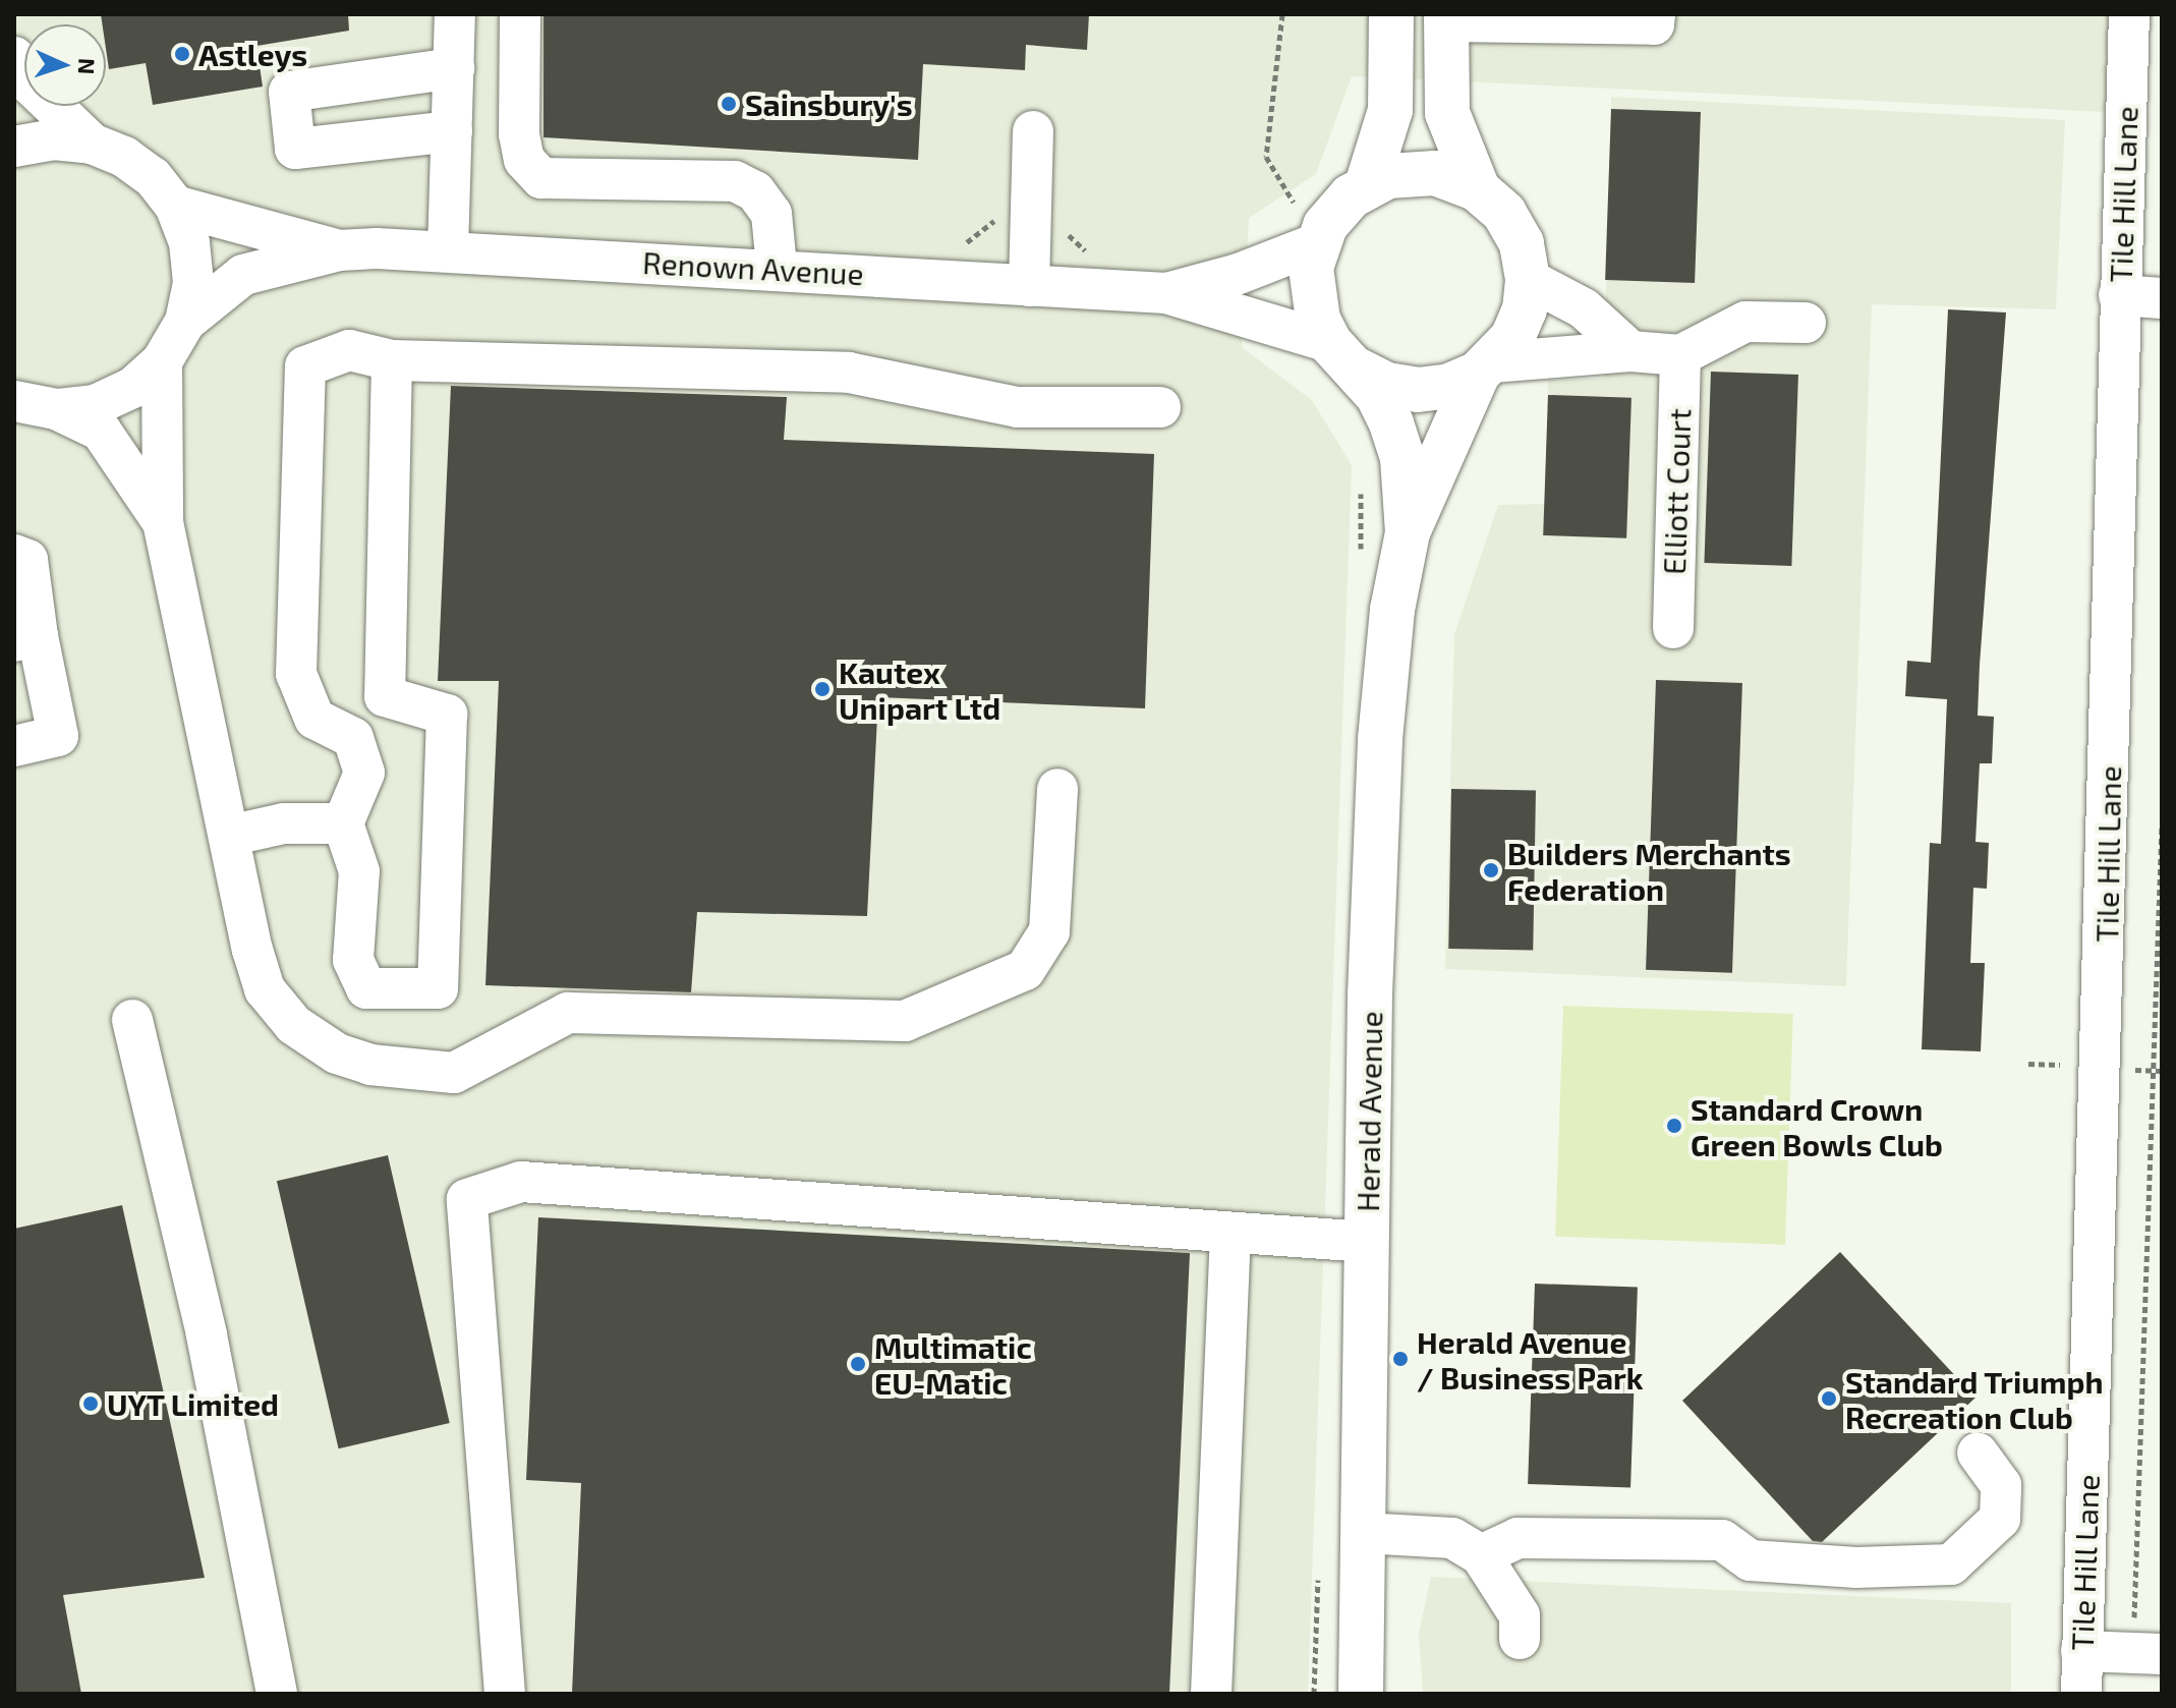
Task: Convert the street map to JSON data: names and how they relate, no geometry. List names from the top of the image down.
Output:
{
  "streets": {
    "main road": ["Herald Avenue"],
    "street": ["Tile Hill Lane", "Renown Avenue", "Elliott Court"]
  },
  "crossings": [
    ["Renown Avenue", "Herald Avenue"]
  ],
  "places": [
    "Astleys",
    "Sainsbury's",
    "Kautex Unipart Ltd",
    "Builders Merchants Federation",
    "Standard Crown Green Bowls Club",
    "Herald Avenue / Business Park",
    "Multimatic EU-Matic",
    "Standard Triumph Recreation Club",
    "UYT Limited"
  ],
  "north": "right"
}
